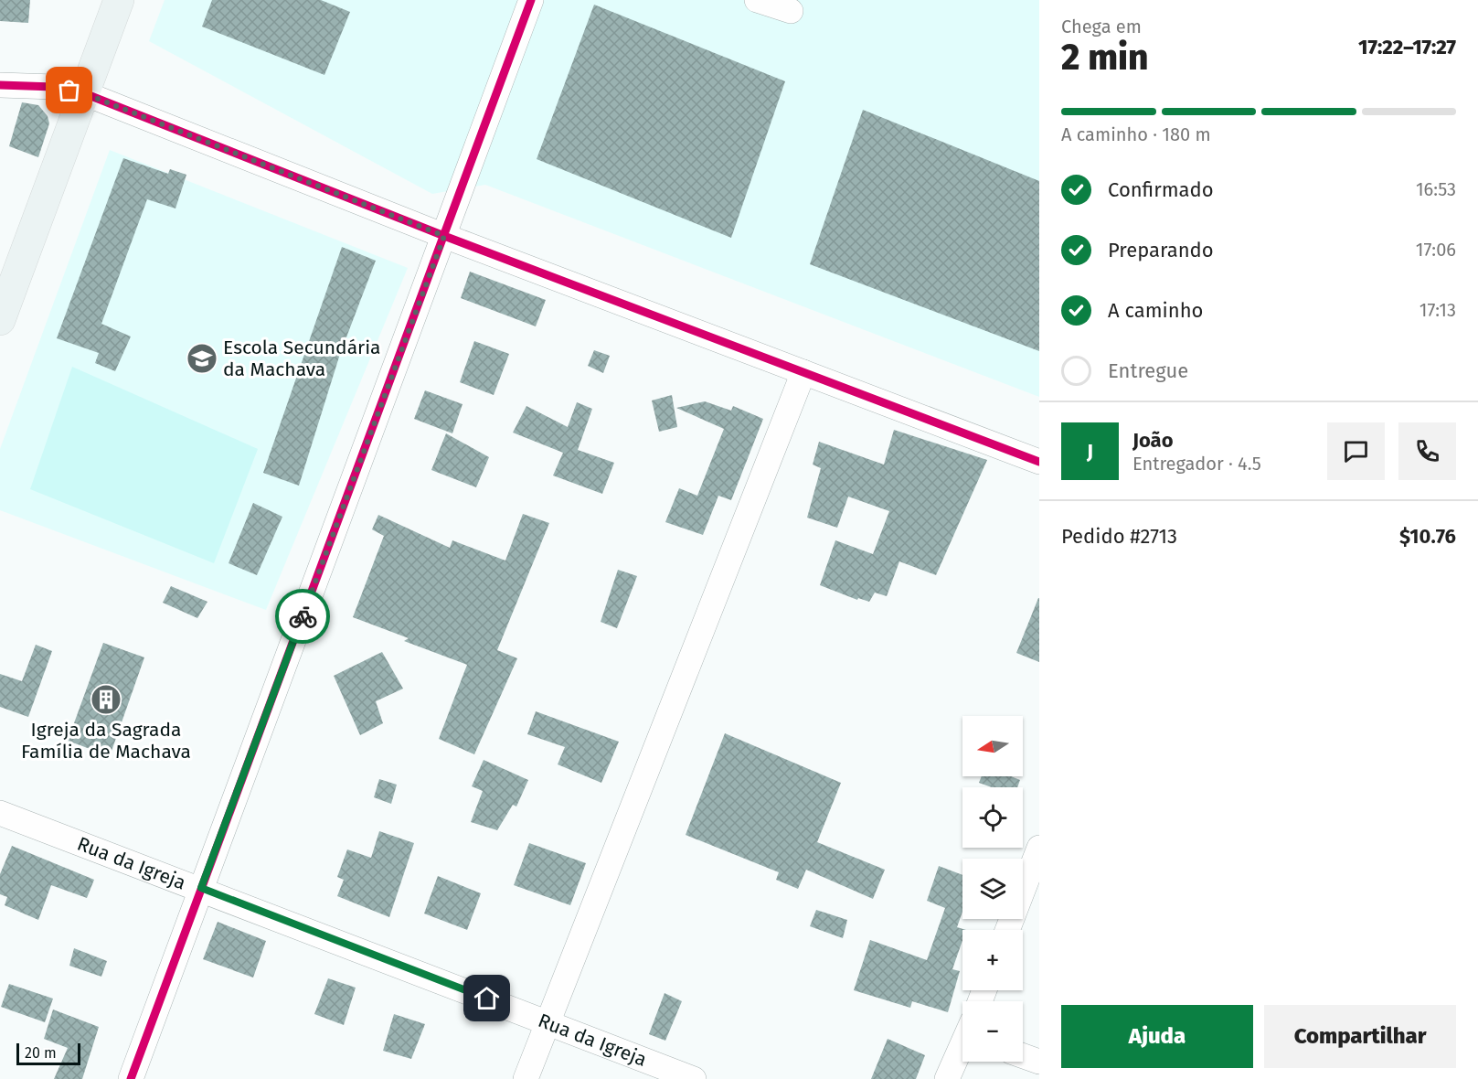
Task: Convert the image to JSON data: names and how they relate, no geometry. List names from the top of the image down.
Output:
{
  "streets": {
    "street": ["Rua da Igreja"]
  },
  "places": {
    "school or university": ["Escola Secundária da Machava"],
    "building": ["Igreja da Sagrada Família de Machava"]
  },
  "scale_bar": "20 m",
  "north": "left",
  "page": {
    "heading": ["2 min", "Chega em", "17:22–17:27"],
    "panel": [
      "João",
      "Entregador · 4.5",
      "Pedido #2713",
      "$10.76"
    ],
    "bar": "A caminho · 180 m",
    "list": [
      ["Confirmado", "16:53"],
      ["Preparando", "17:06"],
      ["A caminho", "17:13"],
      "Entregue"
    ],
    "round": "J",
    "map_buttons": ["+", "−"],
    "buttons": ["Ajuda", "Compartilhar"],
    "scale": "20 m"
  }
}
